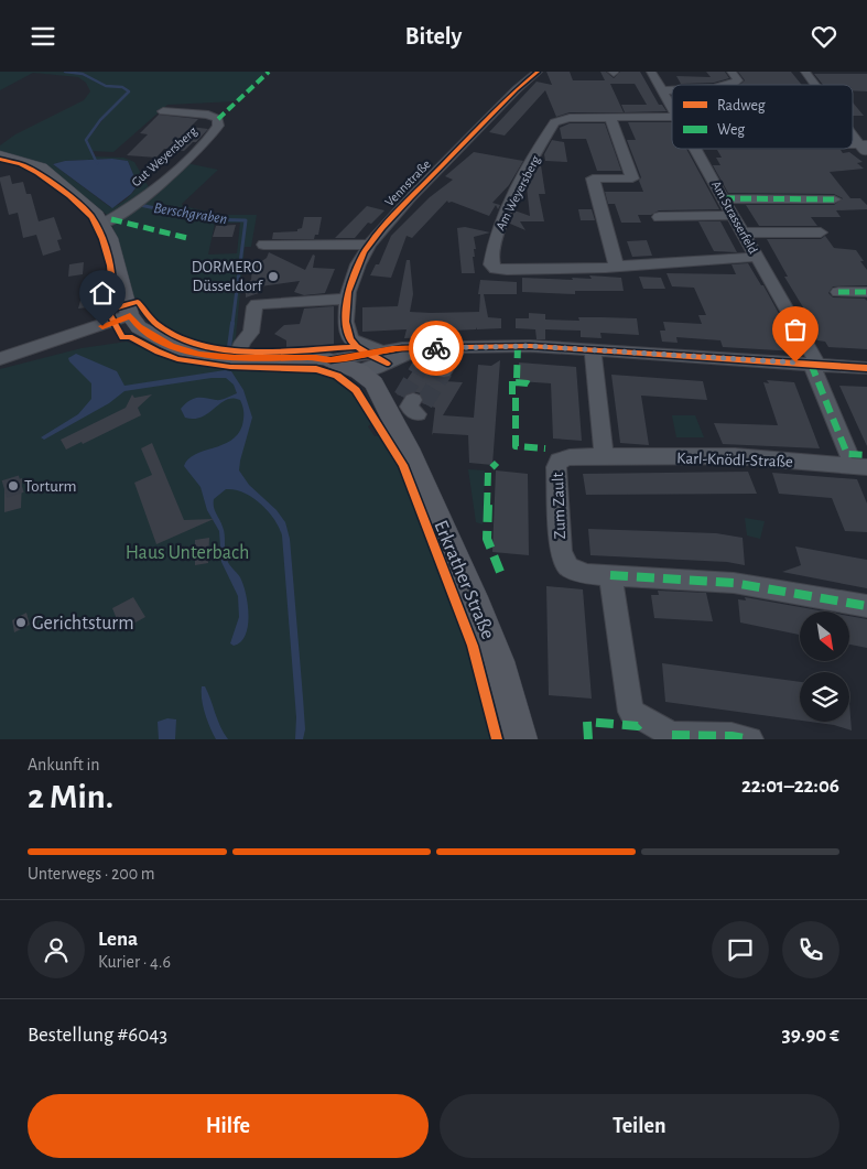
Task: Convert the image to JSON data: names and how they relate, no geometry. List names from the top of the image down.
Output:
{
  "streets": {
    "main road": ["Erkrather Straße"],
    "street": [
      "Gut Weyersberg",
      "Vennstraße",
      "Am Weyersberg",
      "Am Strasserfeld",
      "Karl-Knödl-Straße",
      "Zum Zault"
    ]
  },
  "crossings": [
    ["Karl-Knödl-Straße", "Zum Zault"]
  ],
  "water": ["Berschgraben"],
  "parks": ["Haus Unterbach"],
  "places": ["DORMERO Düsseldorf", "Torturm", "Gerichtsturm"],
  "legend": ["Radweg", "Weg"],
  "north": "bottom right",
  "page": {
    "header": "Bitely",
    "heading": ["2 Min.", "Ankunft in", "22:01–22:06"],
    "panel": [
      "Lena",
      "Kurier · 4.6",
      "Bestellung #6043",
      "39.90 €"
    ],
    "bar": "Unterwegs · 200 m",
    "buttons": ["Hilfe", "Teilen"]
  }
}
